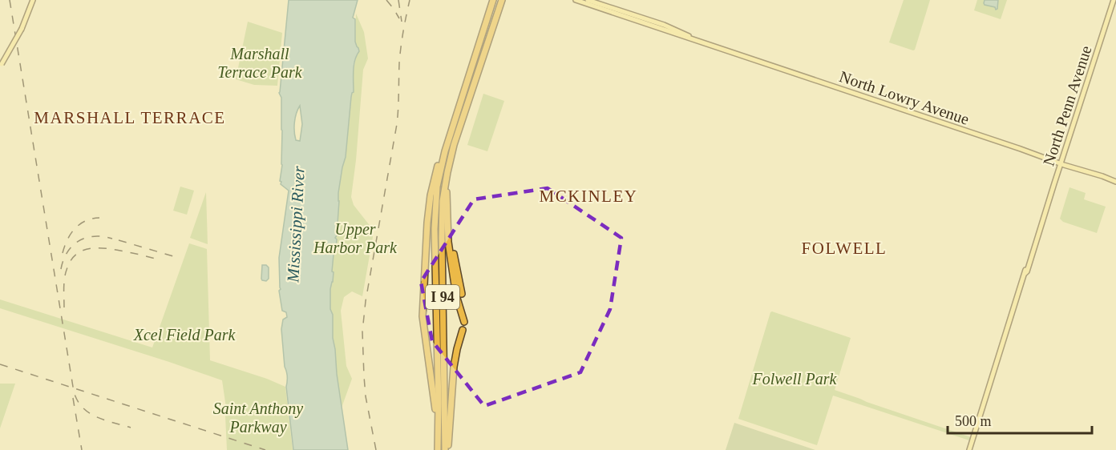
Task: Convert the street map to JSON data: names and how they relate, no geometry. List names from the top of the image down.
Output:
{
  "streets": {
    "highway": ["I 94"],
    "main road": ["North Lowry Avenue", "North Penn Avenue"]
  },
  "crossings": [
    ["North Lowry Avenue", "North Penn Avenue"]
  ],
  "districts": ["MARSHALL TERRACE", "MCKINLEY", "FOLWELL"],
  "water": ["Mississippi River"],
  "parks": [
    "Marshall Terrace Park",
    "Upper Harbor Park",
    "Xcel Field Park",
    "Folwell Park",
    "Saint Anthony Parkway"
  ],
  "scale_bar": "500 m"
}
